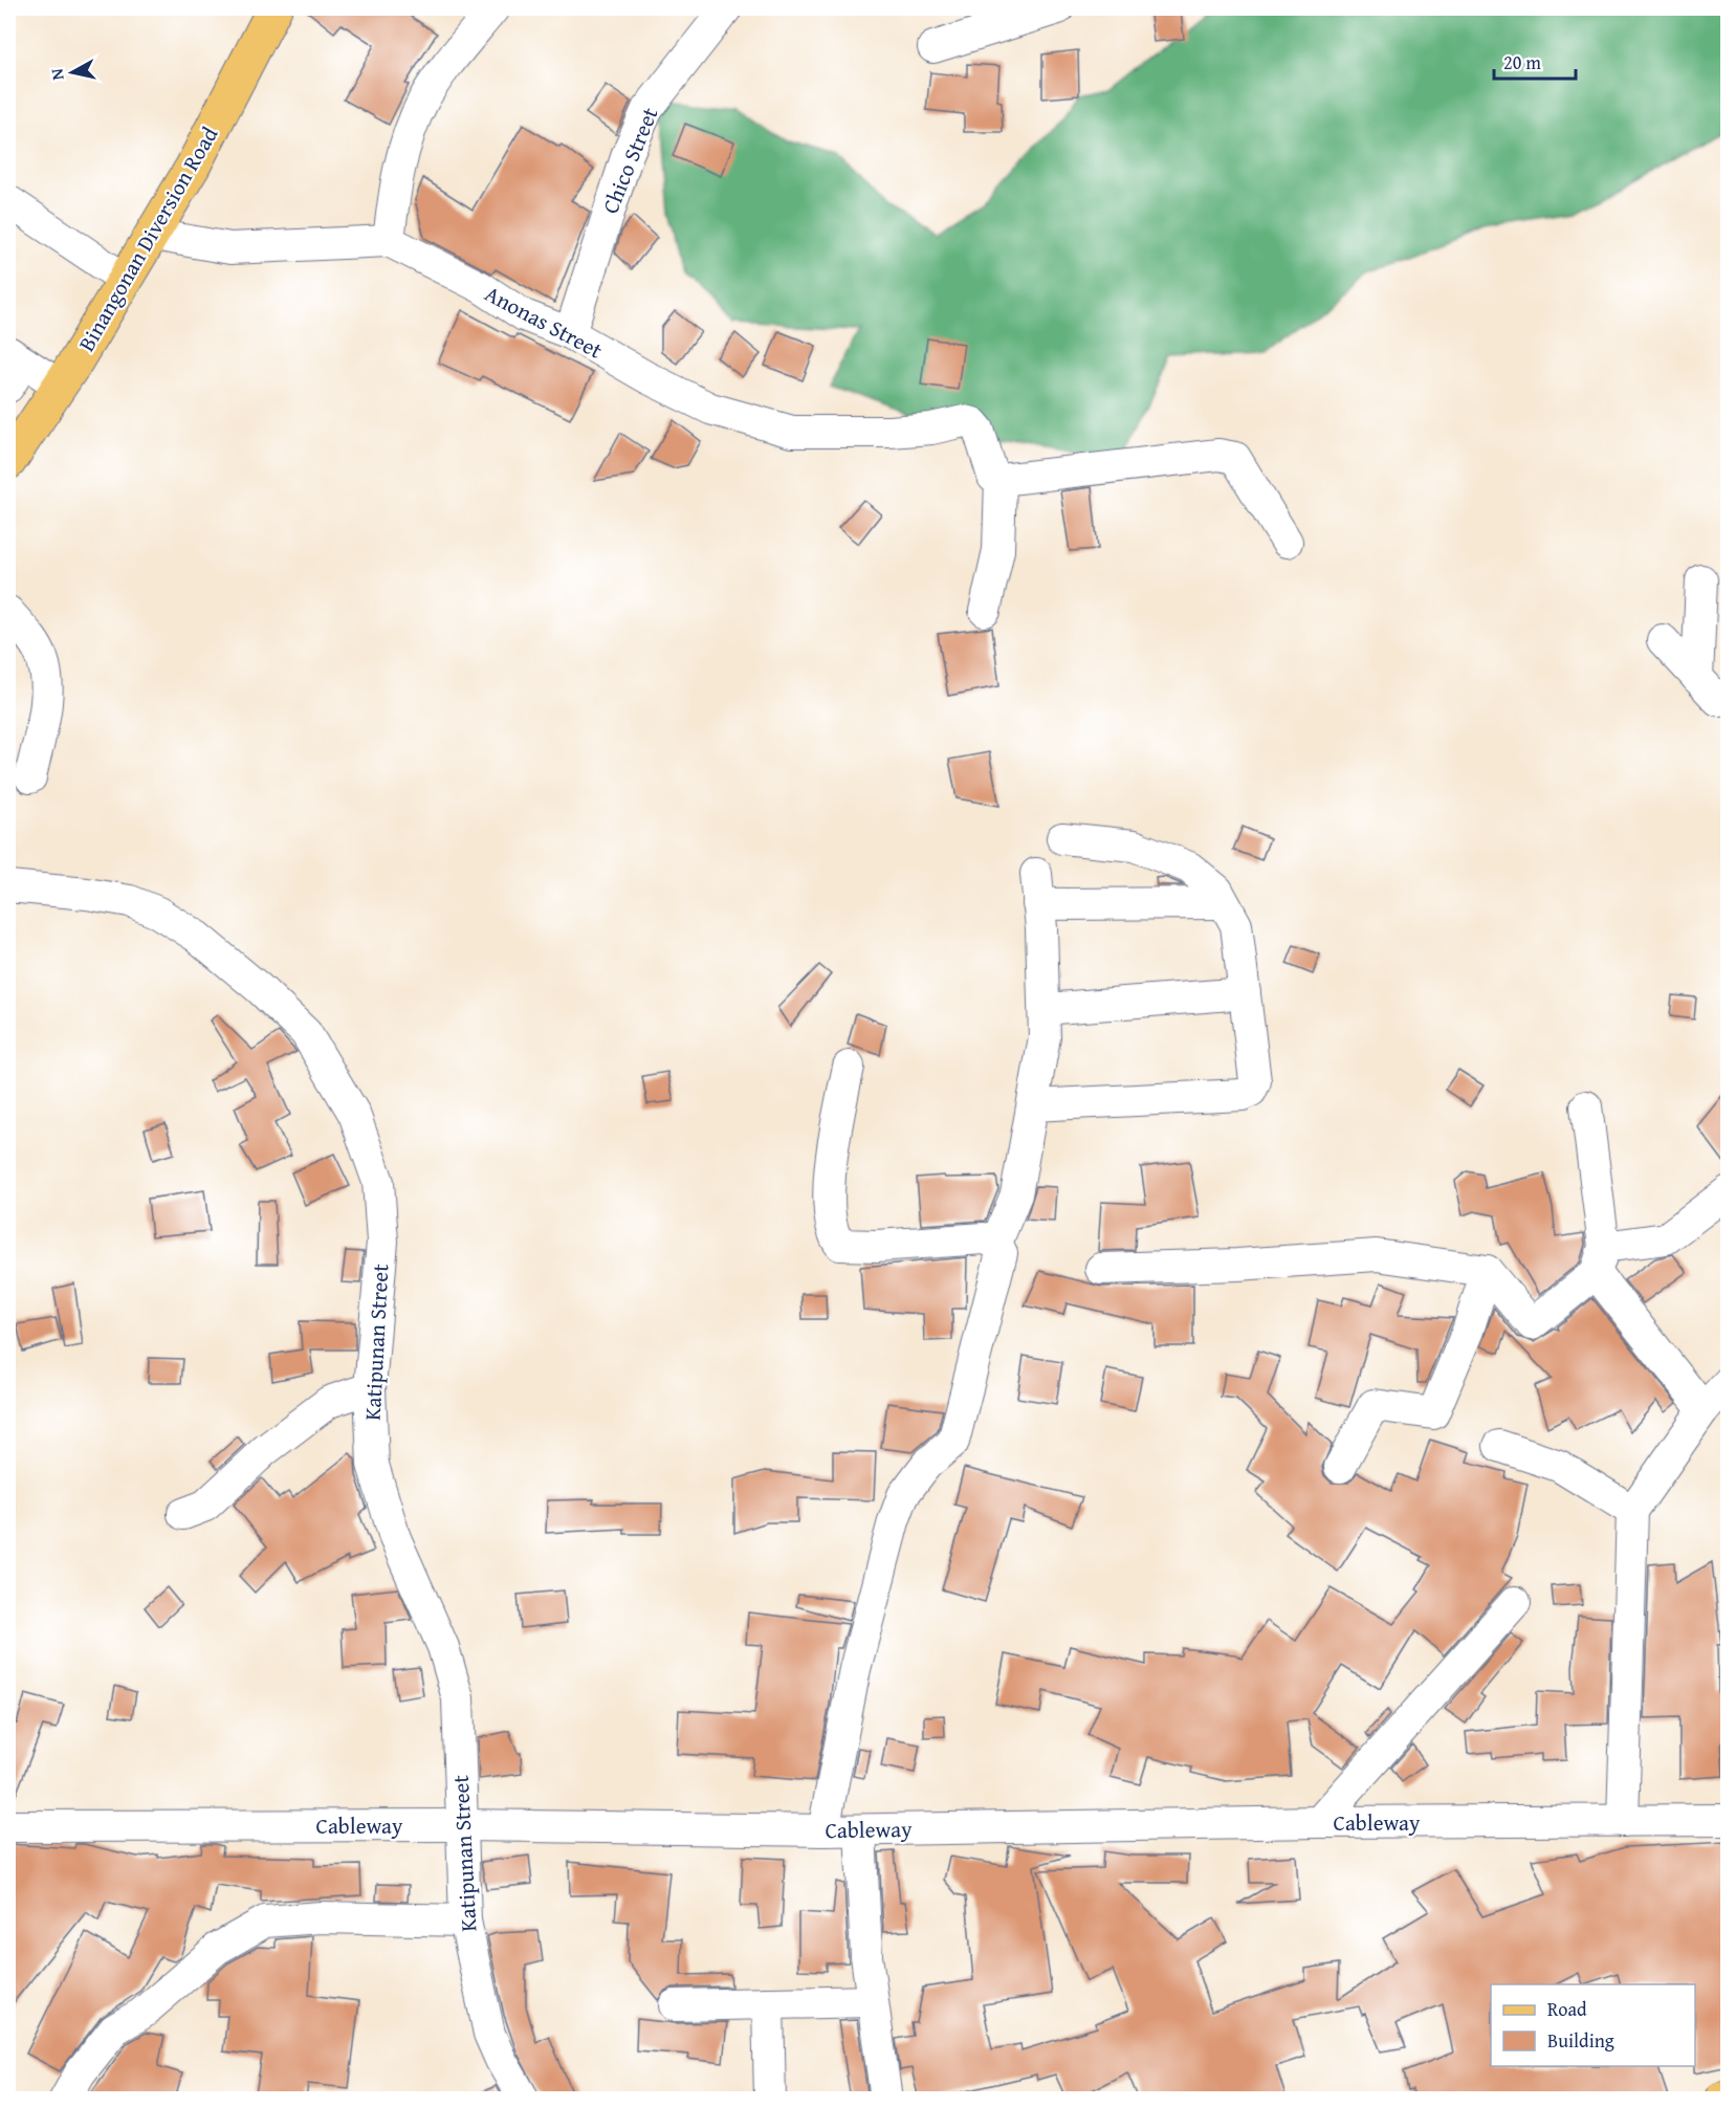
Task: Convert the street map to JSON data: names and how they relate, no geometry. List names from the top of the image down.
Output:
{
  "streets": {
    "main road": ["Binangonan Diversion Road"],
    "street": [
      "Chico Street",
      "Anonas Street",
      "Katipunan Street",
      "Cableway"
    ]
  },
  "crossings": [
    ["Chico Street", "Anonas Street"],
    ["Binangonan Diversion Road", "Anonas Street"],
    ["Katipunan Street", "Cableway"]
  ],
  "legend": ["Road", "Building"],
  "scale_bar": "20 m",
  "north": "left"
}
